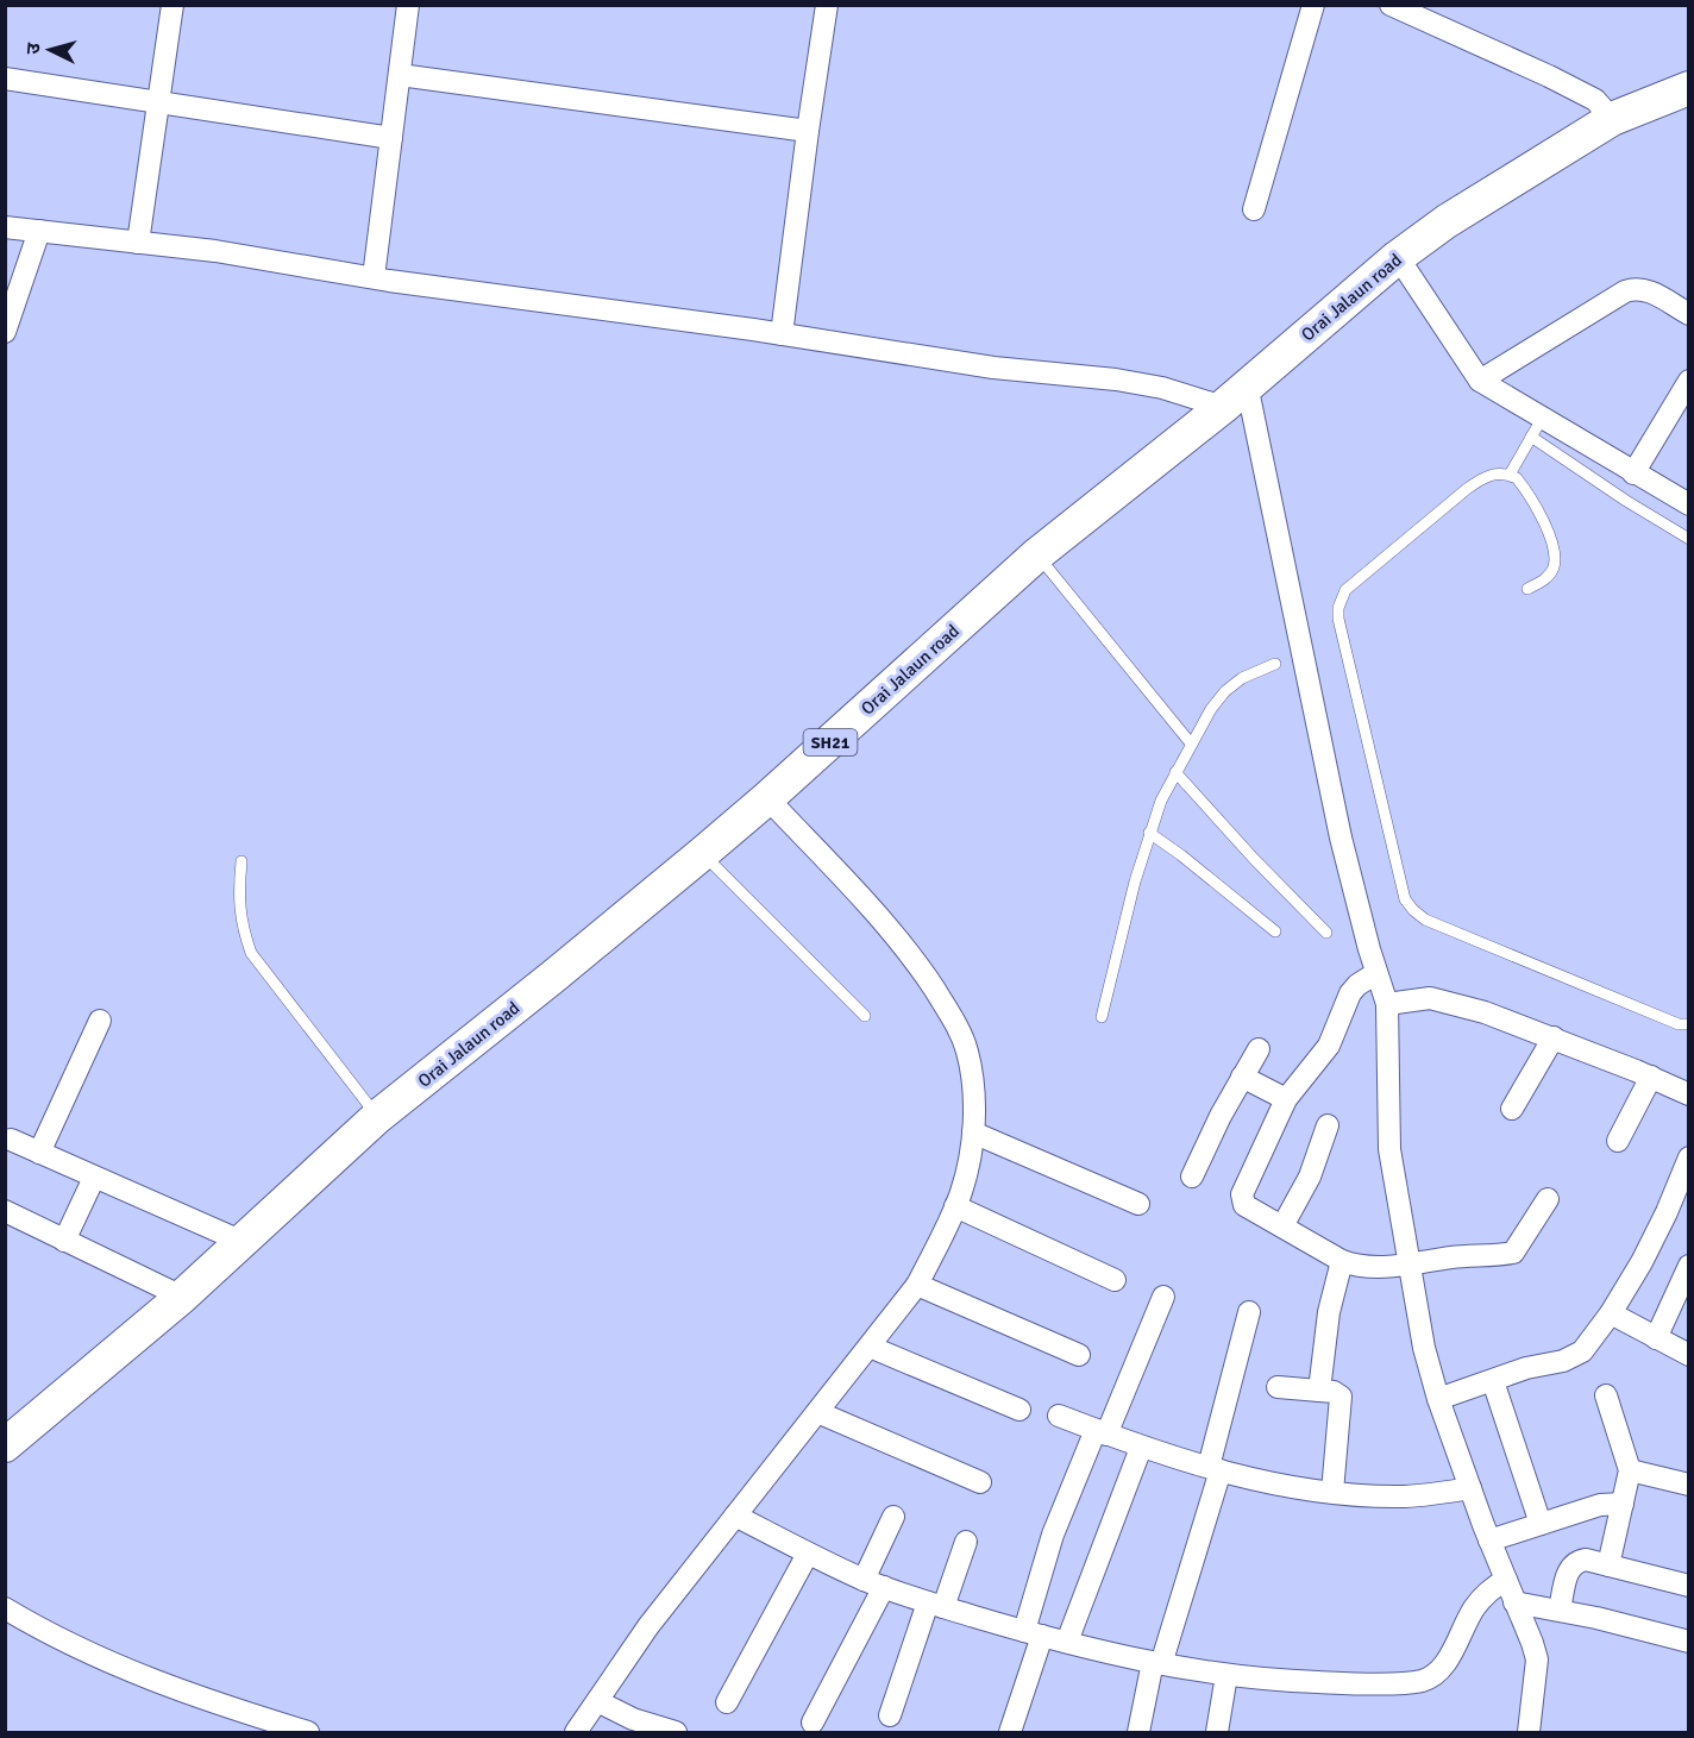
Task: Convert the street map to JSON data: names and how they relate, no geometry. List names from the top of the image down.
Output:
{
  "streets": {
    "main road": ["Orai Jalaun road", "SH21"]
  },
  "north": "left"
}
